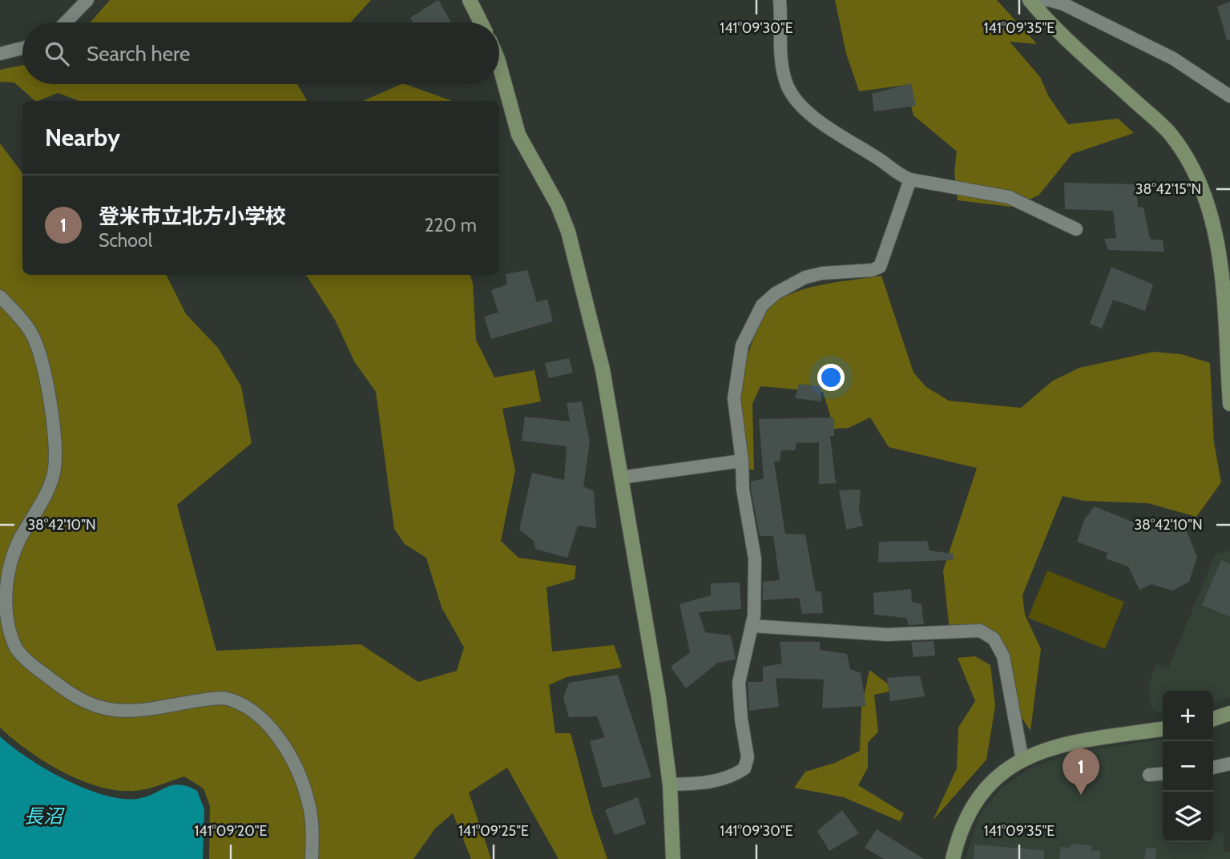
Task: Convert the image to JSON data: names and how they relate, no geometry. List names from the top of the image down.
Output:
{
  "water": ["長沼"],
  "page": {
    "search": "Search here",
    "heading": "Nearby",
    "list": [
      {
        "mark": "1",
        "name": "登米市立北方小学校",
        "note": "School",
        "value": "220 m"
      }
    ],
    "map_buttons": ["+", "−"],
    "pins": "1"
  },
  "coordinates": [
    "141°09'30\"E",
    "141°09'35\"E",
    "38°42'15\"N",
    "38°42'10\"N",
    "141°09'20\"E",
    "141°09'25\"E"
  ]
}
